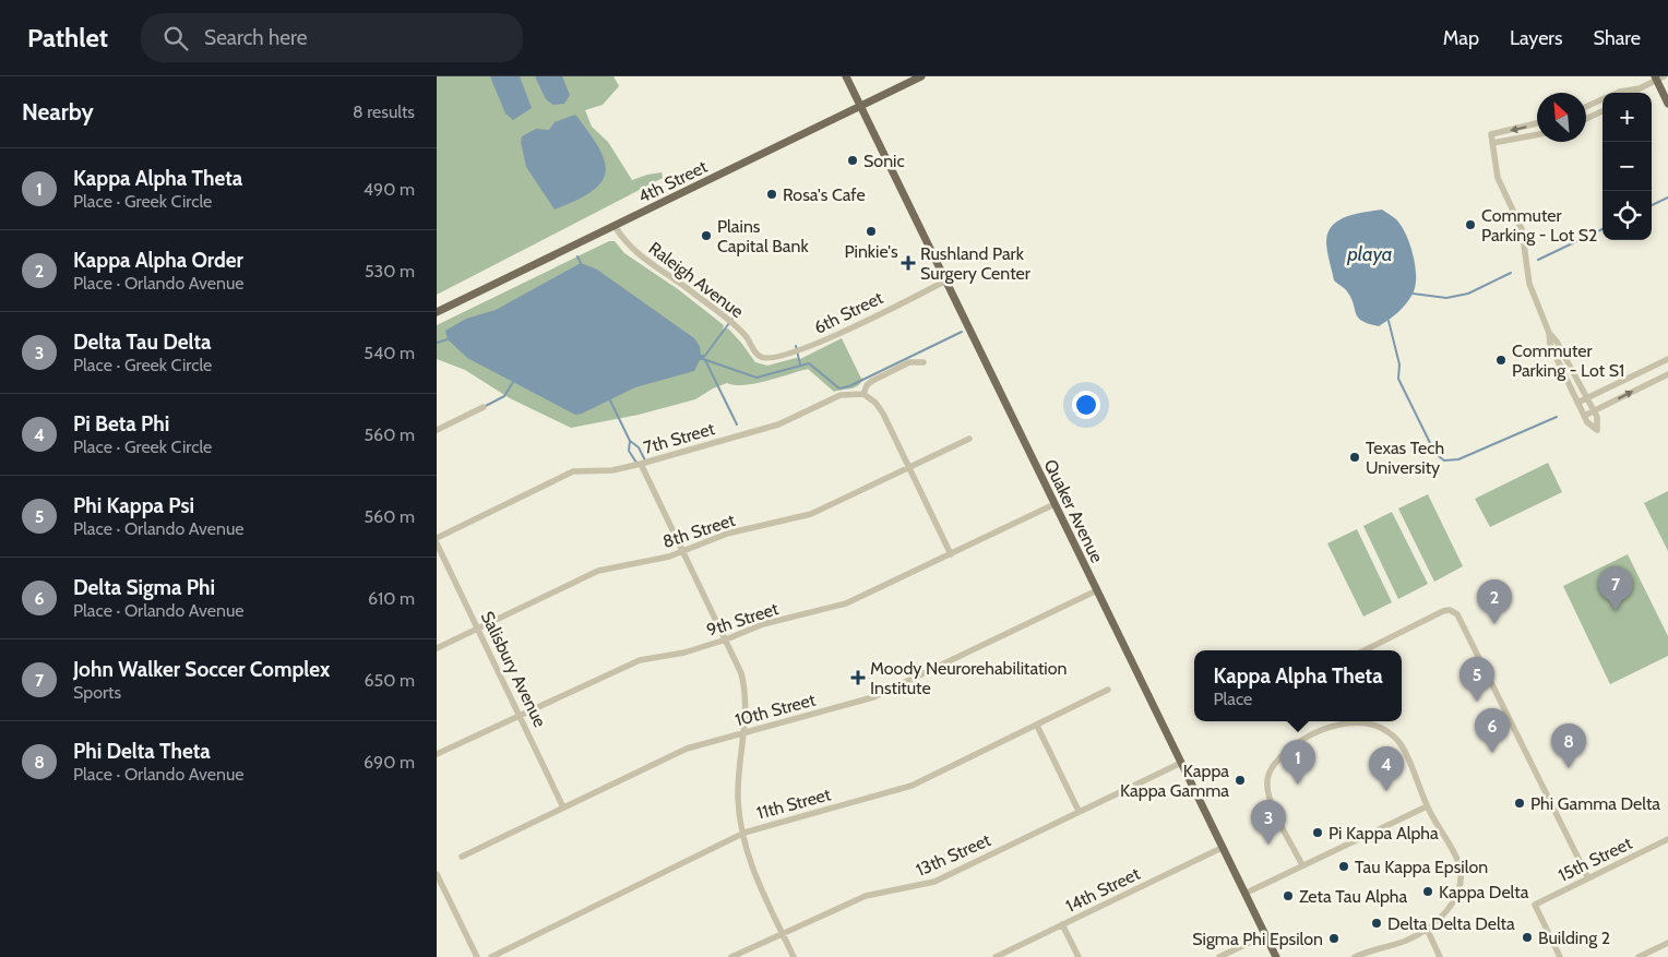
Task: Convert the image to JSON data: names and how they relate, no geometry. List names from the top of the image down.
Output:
{
  "streets": {
    "main road": ["4th Street", "Quaker Avenue"],
    "street": [
      "Raleigh Avenue",
      "6th Street",
      "7th Street",
      "8th Street",
      "9th Street",
      "Salisbury Avenue",
      "10th Street",
      "11th Street",
      "13th Street",
      "15th Street",
      "14th Street"
    ]
  },
  "crossings": [
    ["4th Street", "Raleigh Avenue"],
    ["4th Street", "Quaker Avenue"],
    ["Raleigh Avenue", "6th Street"],
    ["6th Street", "Quaker Avenue"],
    ["Quaker Avenue", "9th Street"],
    ["Quaker Avenue", "10th Street"],
    ["Quaker Avenue", "13th Street"],
    ["Quaker Avenue", "14th Street"],
    ["8th Street", "Salisbury Avenue"],
    ["9th Street", "Salisbury Avenue"],
    ["Salisbury Avenue", "10th Street"]
  ],
  "water": ["playa"],
  "places": {
    "other": [
      "Sonic",
      "Rosa's Cafe",
      "Commuter Parking - Lot S2",
      "Pinkie's",
      "Plains Capital Bank",
      "Commuter Parking - Lot S1",
      "Texas Tech University",
      "Kappa Kappa Gamma",
      "Phi Gamma Delta",
      "Pi Kappa Alpha",
      "Tau Kappa Epsilon",
      "Kappa Delta",
      "Zeta Tau Alpha",
      "Delta Delta Delta",
      "Building 2",
      "Sigma Phi Epsilon"
    ],
    "health": ["Rushland Park Surgery Center", "Moody Neurorehabilitation Institute"]
  },
  "north": "top left",
  "page": {
    "header": "Pathlet",
    "search": "Search here",
    "nav": ["Map", "Layers", "Share"],
    "heading": ["Nearby", "8 results"],
    "map_buttons": ["+", "−"],
    "list": [
      {
        "mark": "1",
        "name": "Kappa Alpha Theta",
        "note": "Place · Greek Circle",
        "value": "490 m"
      },
      {
        "mark": "2",
        "name": "Kappa Alpha Order",
        "note": "Place · Orlando Avenue",
        "value": "530 m"
      },
      {
        "mark": "3",
        "name": "Delta Tau Delta",
        "note": "Place · Greek Circle",
        "value": "540 m"
      },
      {
        "mark": "4",
        "name": "Pi Beta Phi",
        "note": "Place · Greek Circle",
        "value": "560 m"
      },
      {
        "mark": "5",
        "name": "Phi Kappa Psi",
        "note": "Place · Orlando Avenue",
        "value": "560 m"
      },
      {
        "mark": "6",
        "name": "Delta Sigma Phi",
        "note": "Place · Orlando Avenue",
        "value": "610 m"
      },
      {
        "mark": "7",
        "name": "John Walker Soccer Complex",
        "note": "Sports",
        "value": "650 m"
      },
      {
        "mark": "8",
        "name": "Phi Delta Theta",
        "note": "Place · Orlando Avenue",
        "value": "690 m"
      }
    ],
    "pins": [
      "7",
      "2",
      "5",
      "6",
      "8",
      "1",
      "4",
      "3"
    ],
    "popup": ["Kappa Alpha Theta", "Place"]
  }
}
